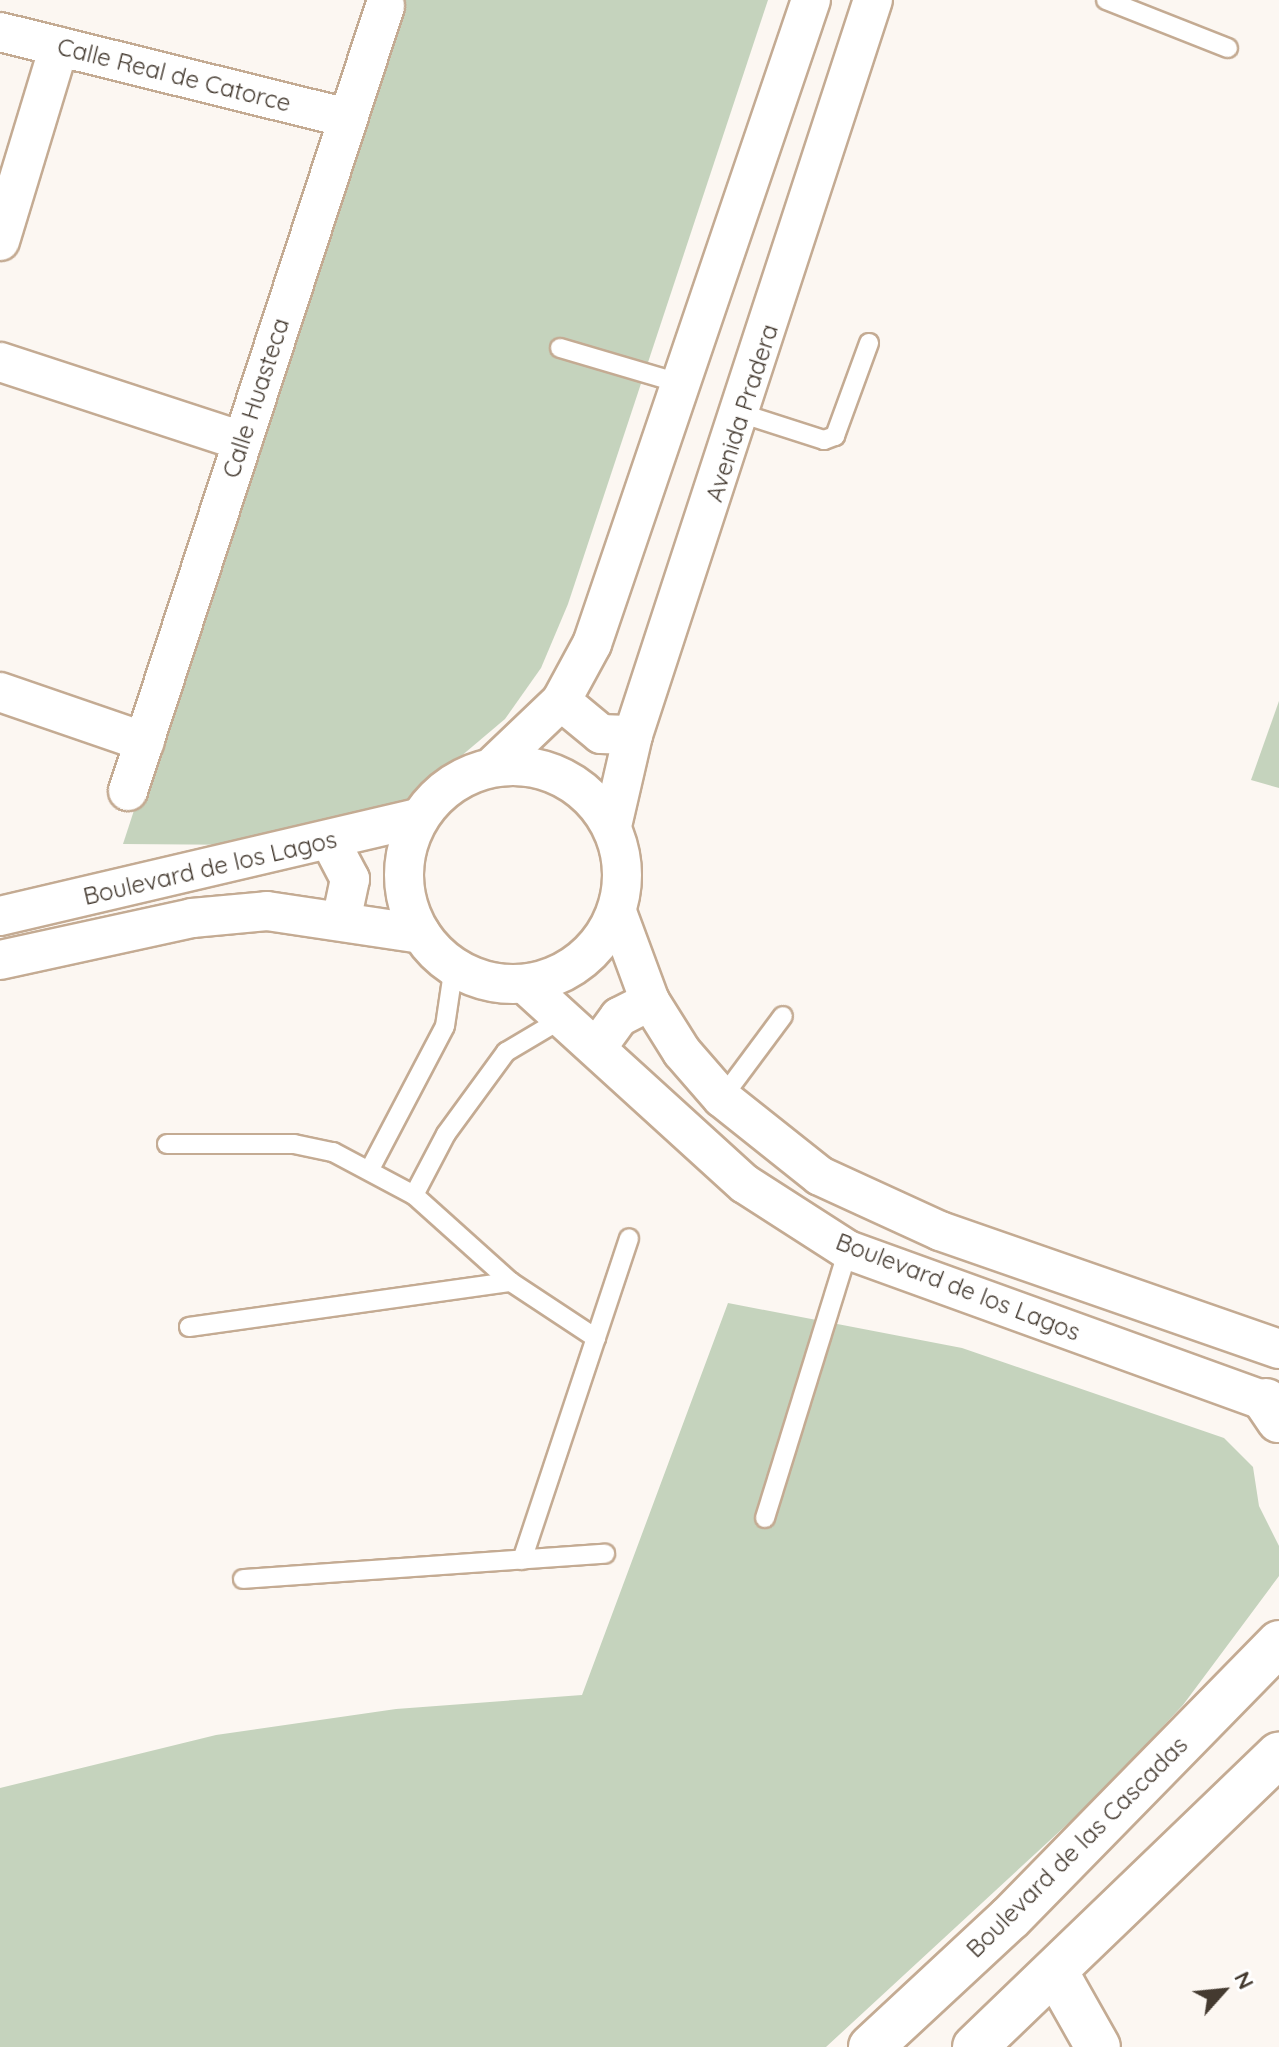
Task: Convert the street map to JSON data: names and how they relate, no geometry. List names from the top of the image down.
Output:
{
  "streets": {
    "main road": ["Boulevard de las Cascadas"],
    "street": [
      "Calle Real de Catorce",
      "Calle Huasteca",
      "Avenida Pradera",
      "Boulevard de los Lagos"
    ]
  },
  "crossings": [
    ["Calle Real de Catorce", "Calle Huasteca"],
    ["Avenida Pradera", "Boulevard de los Lagos"]
  ],
  "north": "top right"
}
